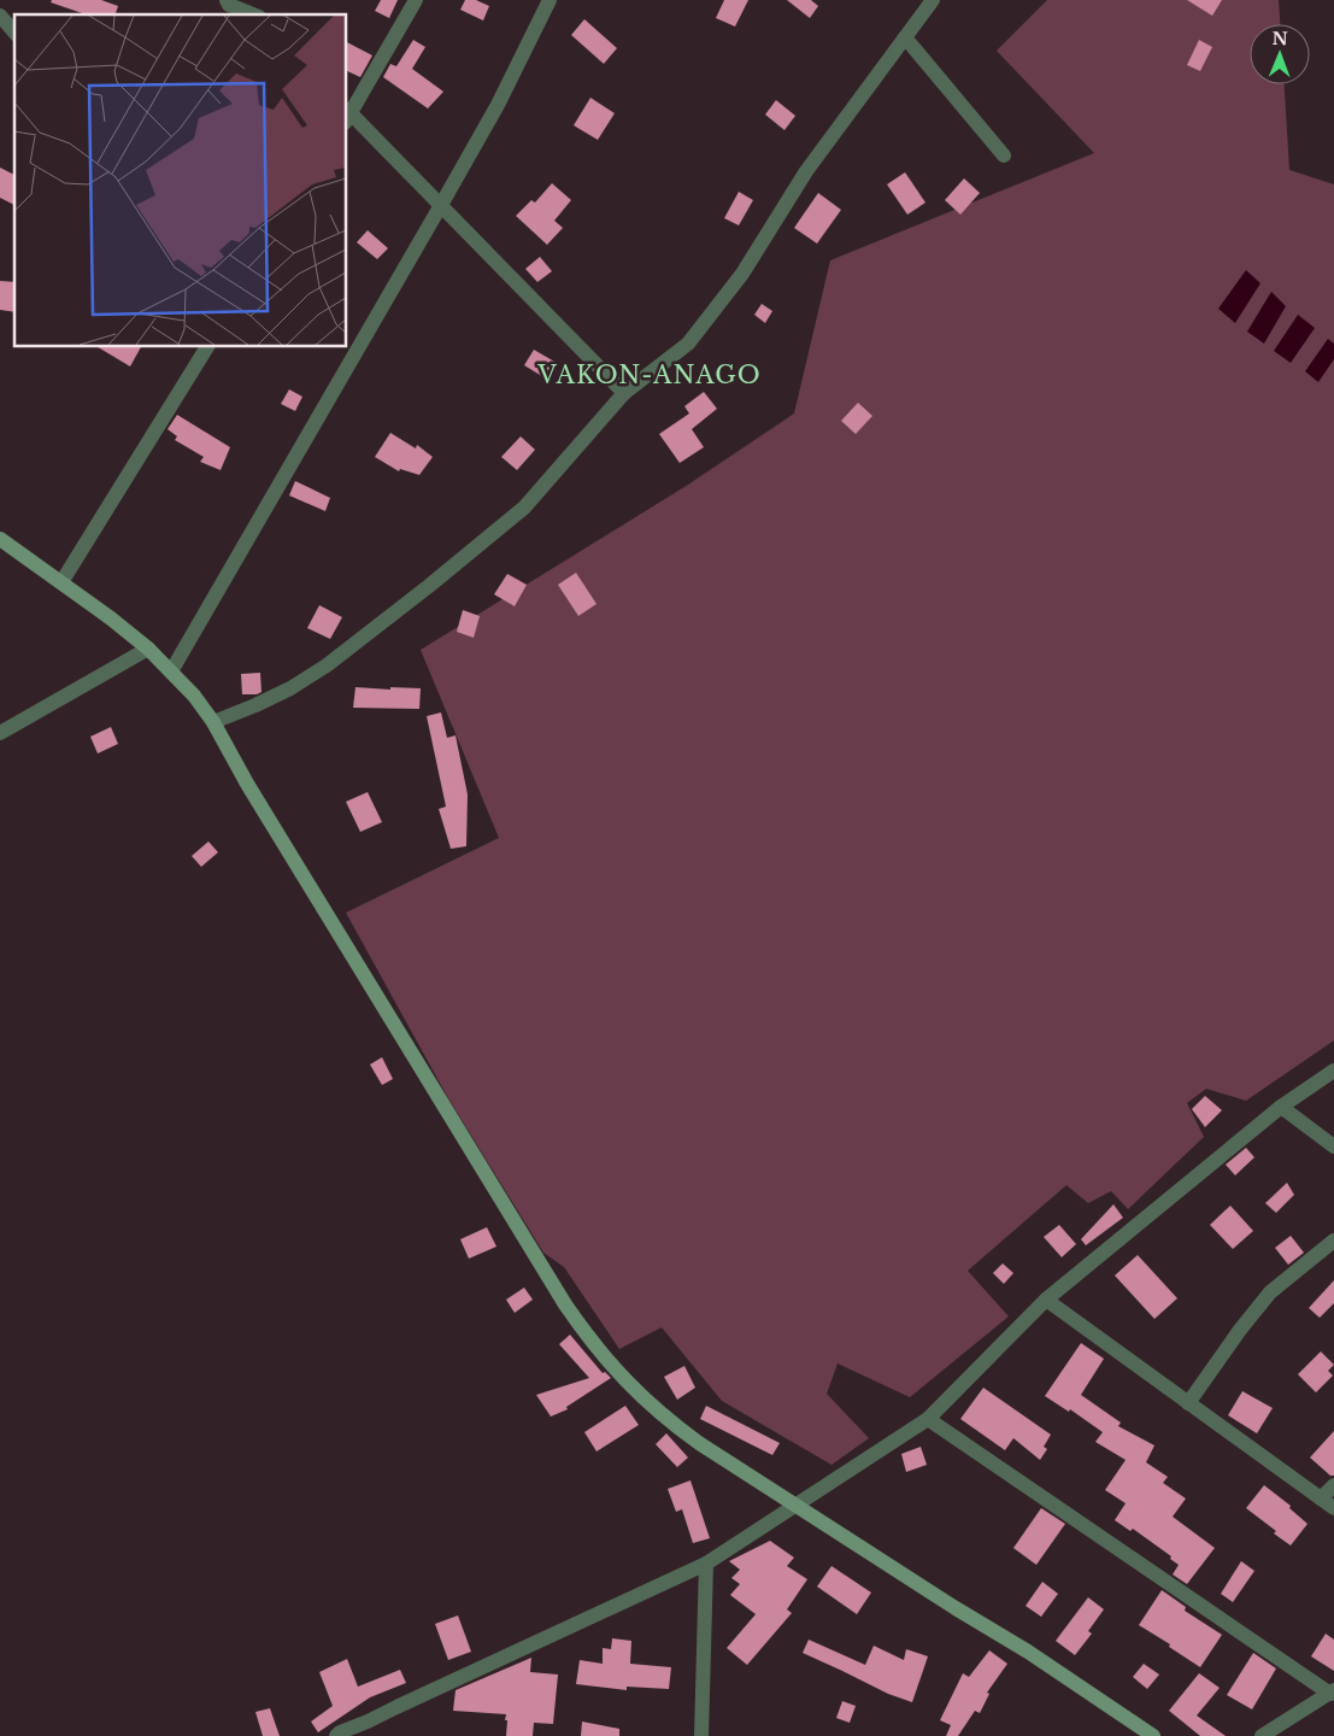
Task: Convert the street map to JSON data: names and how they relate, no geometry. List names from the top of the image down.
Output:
{
  "districts": ["VAKON-ANAGO"],
  "north": "top"
}
